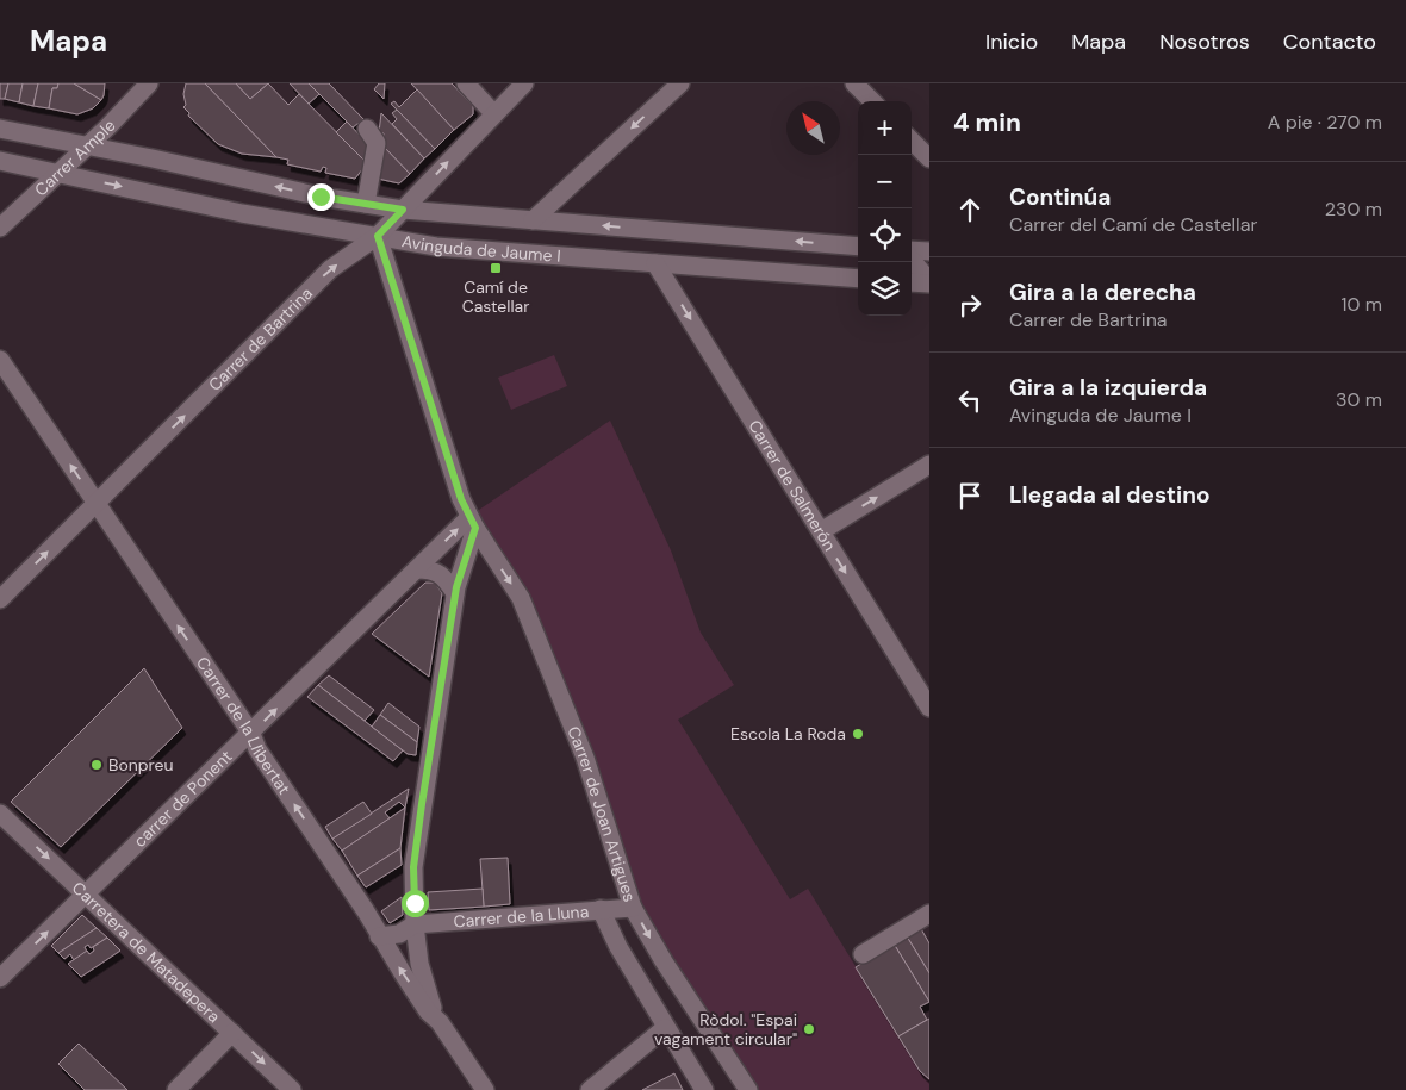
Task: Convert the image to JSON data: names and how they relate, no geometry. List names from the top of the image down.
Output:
{
  "streets": {
    "street": [
      "Carrer Ample",
      "Avinguda de Jaume I",
      "Carrer de Bartrina",
      "Carrer de Salmerón",
      "Carrer de la Llibertat",
      "carrer de Ponent",
      "Carrer de Joan Artigues",
      "Carrer de la Lluna",
      "Carretera de Matadepera"
    ]
  },
  "crossings": [
    ["Carrer Ample", "Avinguda de Jaume I"],
    ["Avinguda de Jaume I", "Carrer de Bartrina"],
    ["Avinguda de Jaume I", "Carrer de Salmerón"],
    ["Avinguda de Jaume I", "Carrer de Joan Artigues"],
    ["Carrer de Bartrina", "Carrer de la Llibertat"],
    ["Carrer de Bartrina", "Carrer de Joan Artigues"],
    ["Carrer de la Llibertat", "carrer de Ponent"],
    ["Carrer de la Llibertat", "Carrer de la Lluna"],
    ["carrer de Ponent", "Carrer de Joan Artigues"],
    ["carrer de Ponent", "Carretera de Matadepera"],
    ["Carrer de Joan Artigues", "Carrer de la Lluna"]
  ],
  "one_way": [
    "Carrer de Bartrina",
    "Carrer de Salmerón",
    "Carrer de la Llibertat",
    "carrer de Ponent",
    "Carretera de Matadepera"
  ],
  "places": {
    "transit": ["Camí de Castellar"],
    "other": ["Escola La Roda", "Bonpreu", "Ròdol. \"Espai vagament circular\""]
  },
  "north": "top left",
  "page": {
    "header": "Mapa",
    "nav": [
      "Inicio",
      "Mapa",
      "Nosotros",
      "Contacto"
    ],
    "heading": ["4 min", "A pie · 270 m"],
    "map_buttons": ["+", "−"],
    "list": [
      ["Continúa", "Carrer del Camí de Castellar", "230 m"],
      ["Gira a la derecha", "Carrer de Bartrina", "10 m"],
      ["Gira a la izquierda", "Avinguda de Jaume I", "30 m"],
      "Llegada al destino"
    ]
  }
}
